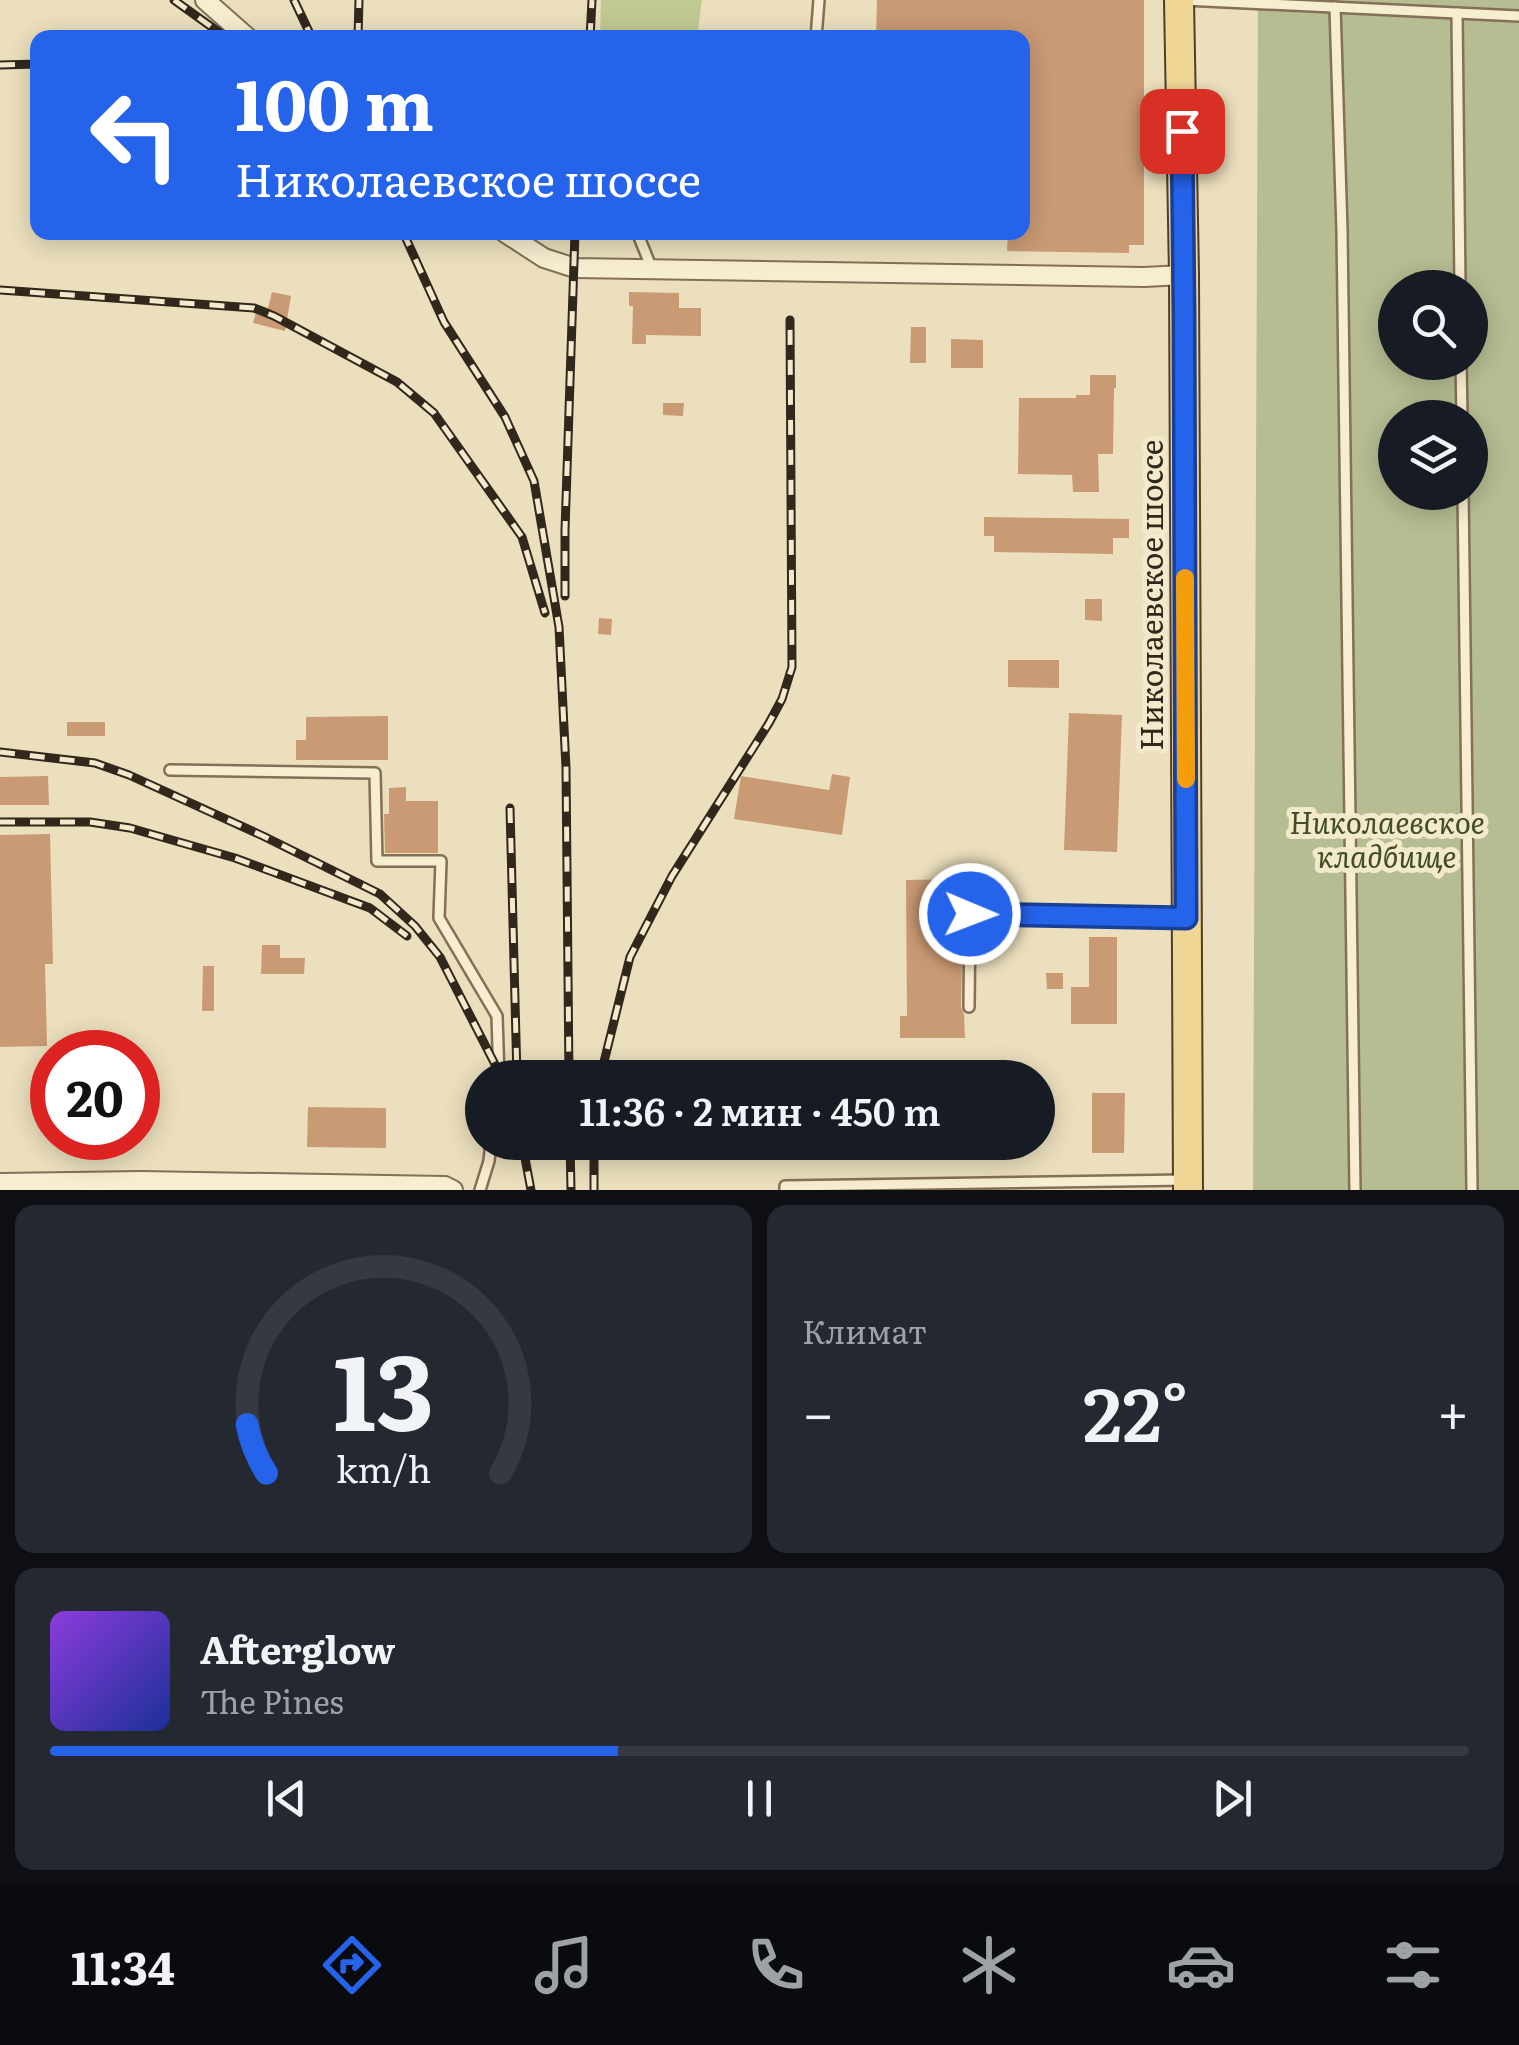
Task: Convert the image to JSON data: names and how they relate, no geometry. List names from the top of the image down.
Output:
{
  "streets": {
    "main road": ["Николаевское шоссе"]
  },
  "parks": ["Николаевское кладбище"],
  "page": {
    "turn": ["100 m", "Николаевское шоссе"],
    "limit": "20",
    "trip": "11:36 · 2 мин · 450 m",
    "tile": "Климат",
    "heat": ["−", "22°", "+"],
    "song": ["Afterglow", "The Pines"],
    "tabs": "11:34",
    "gauge": ["13", "km/h"]
  }
}
